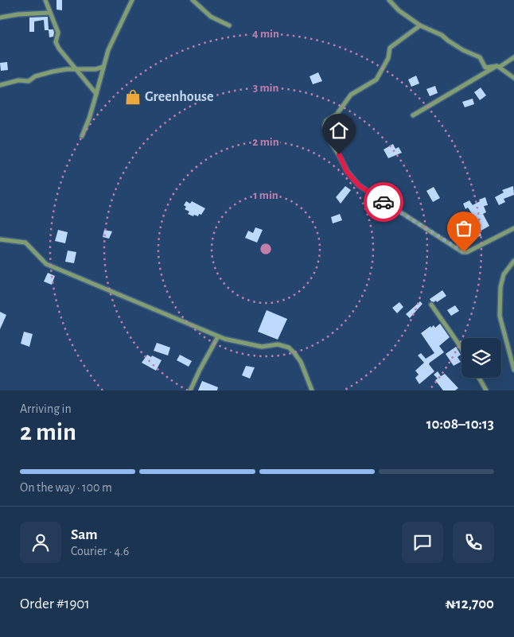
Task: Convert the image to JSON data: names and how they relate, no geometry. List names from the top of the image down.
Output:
{
  "places": {
    "shop": ["Greenhouse"]
  },
  "page": {
    "heading": ["2 min", "Arriving in", "10:08–10:13"],
    "panel": [
      "Sam",
      "Courier · 4.6",
      "Order #1901",
      "₦12,700"
    ],
    "bar": "On the way · 100 m"
  },
  "rings": [
    "4 min",
    "3 min",
    "2 min",
    "1 min"
  ]
}
